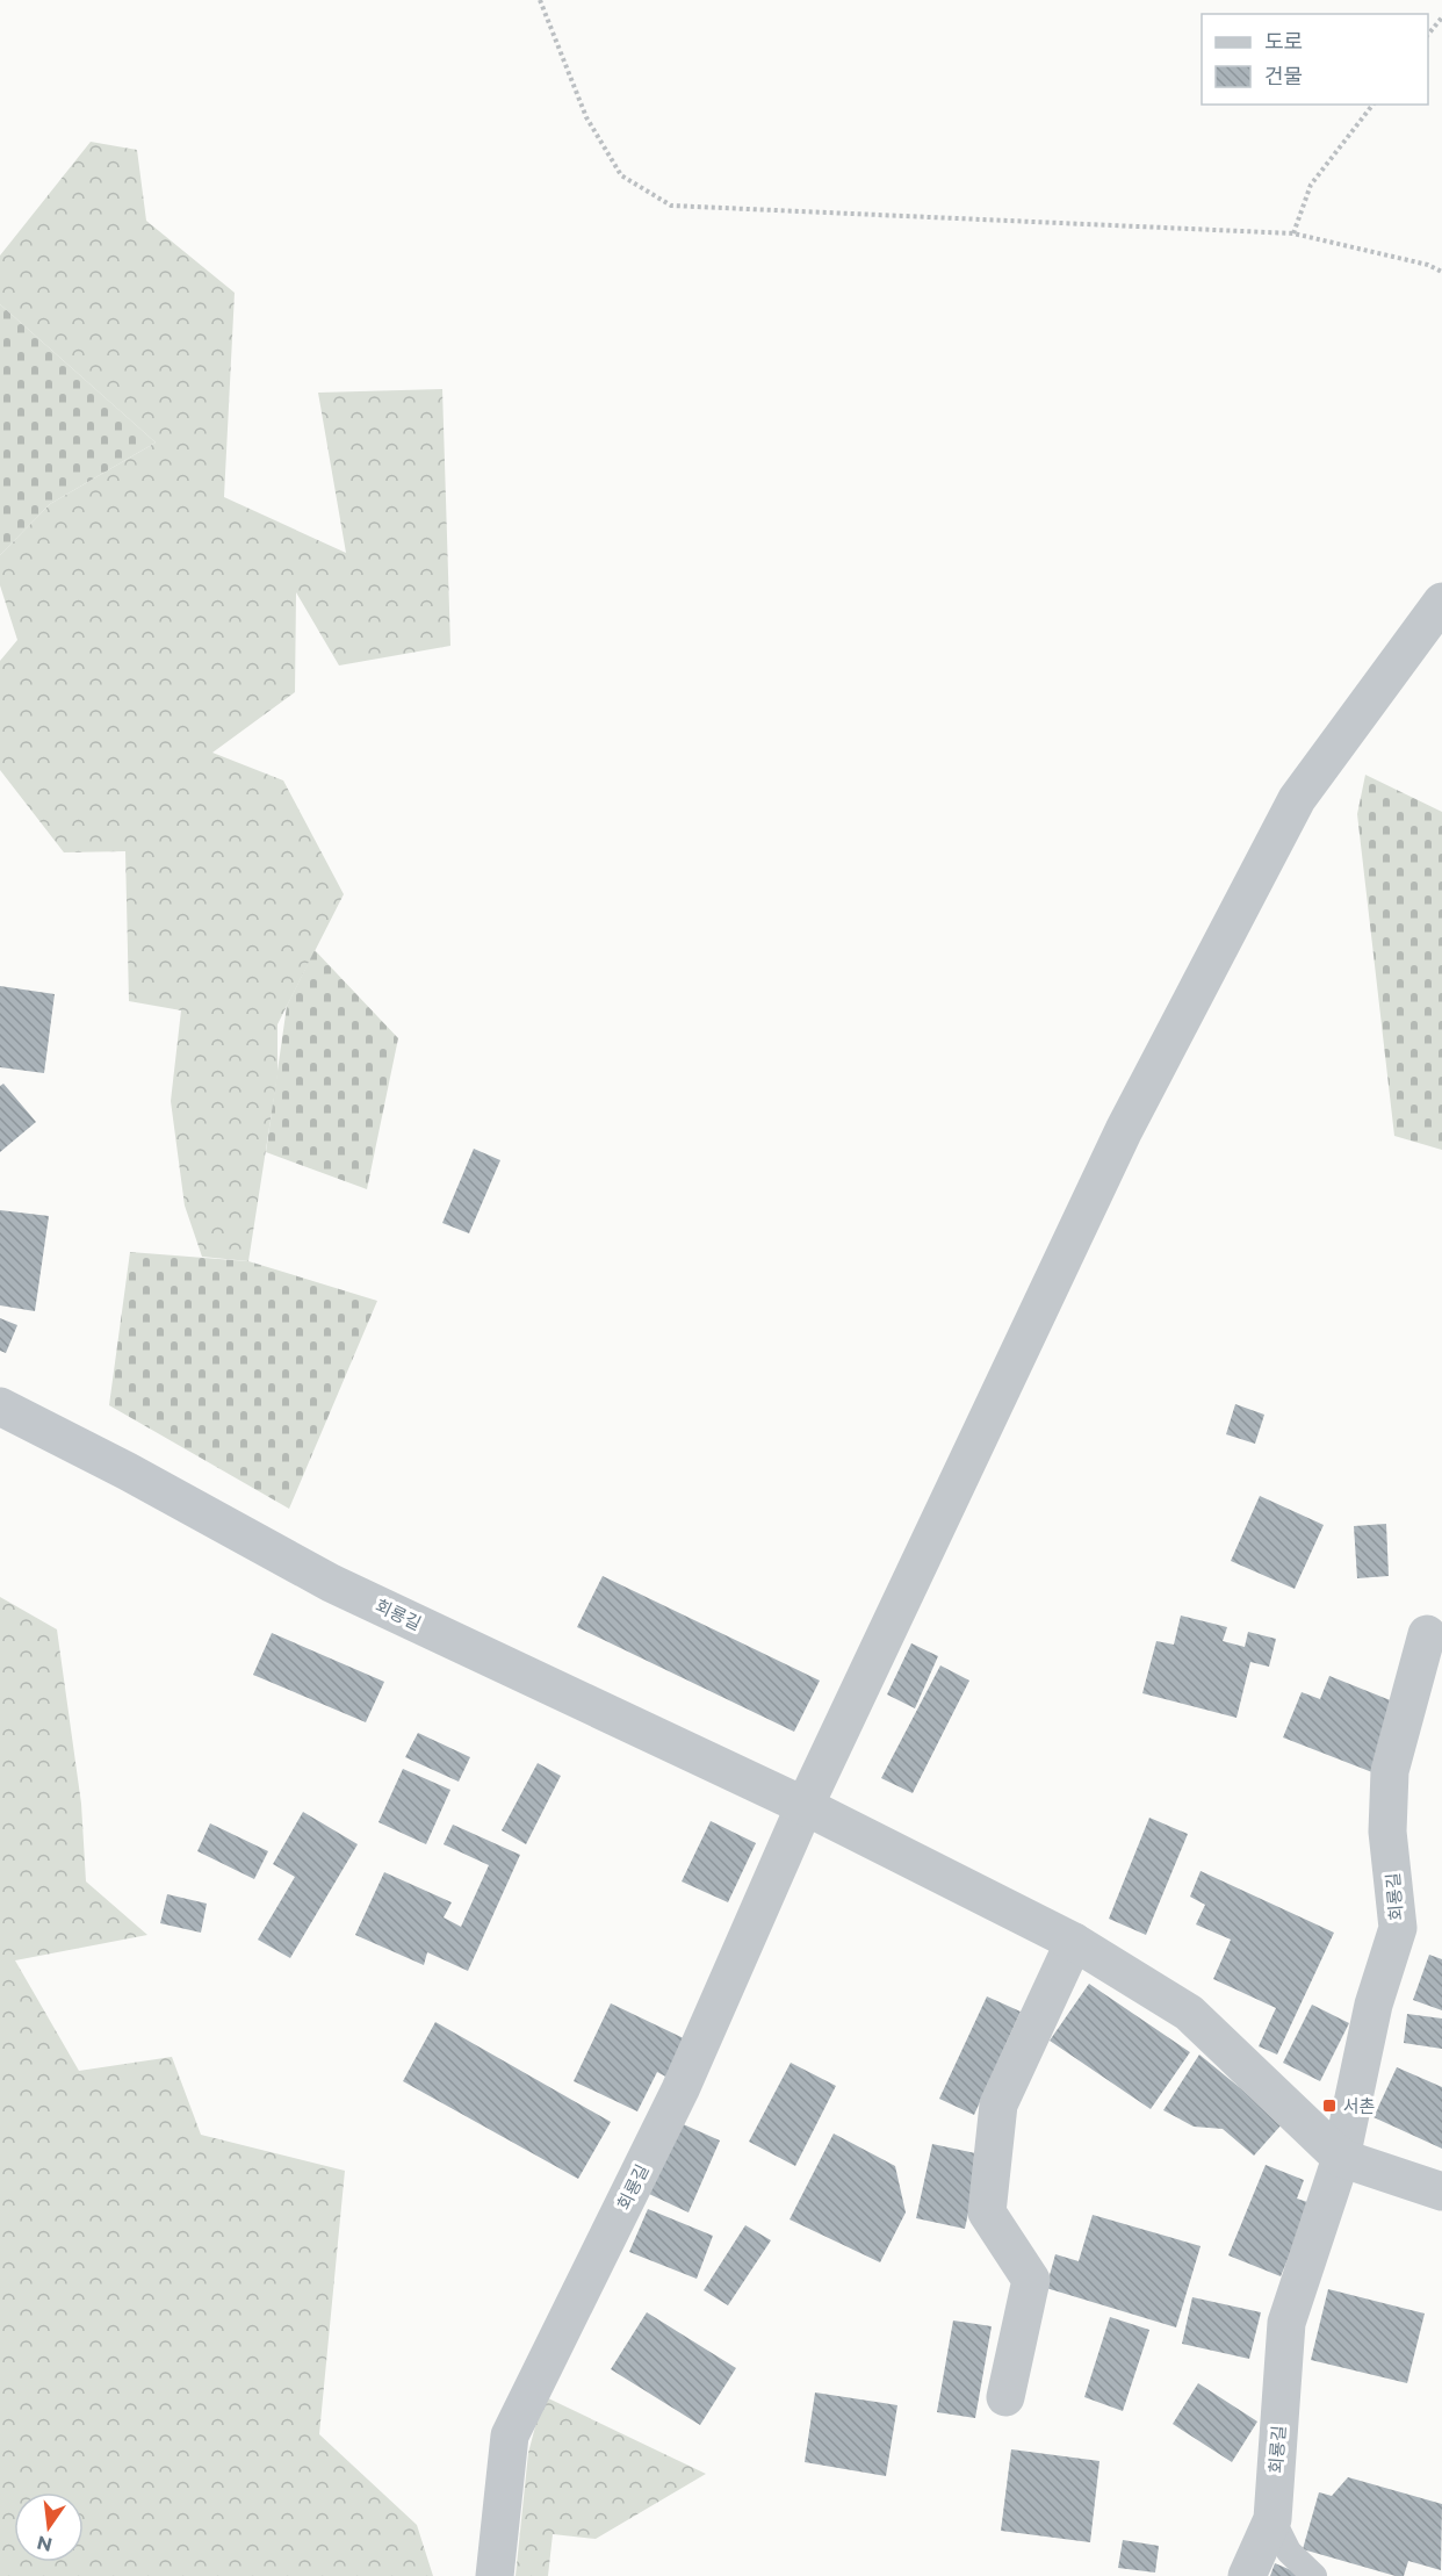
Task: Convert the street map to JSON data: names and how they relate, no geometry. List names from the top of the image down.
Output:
{
  "streets": {
    "street": ["회룡길"]
  },
  "places": {
    "transit": ["서촌"]
  },
  "legend": ["도로", "건물"],
  "north": "bottom"
}
